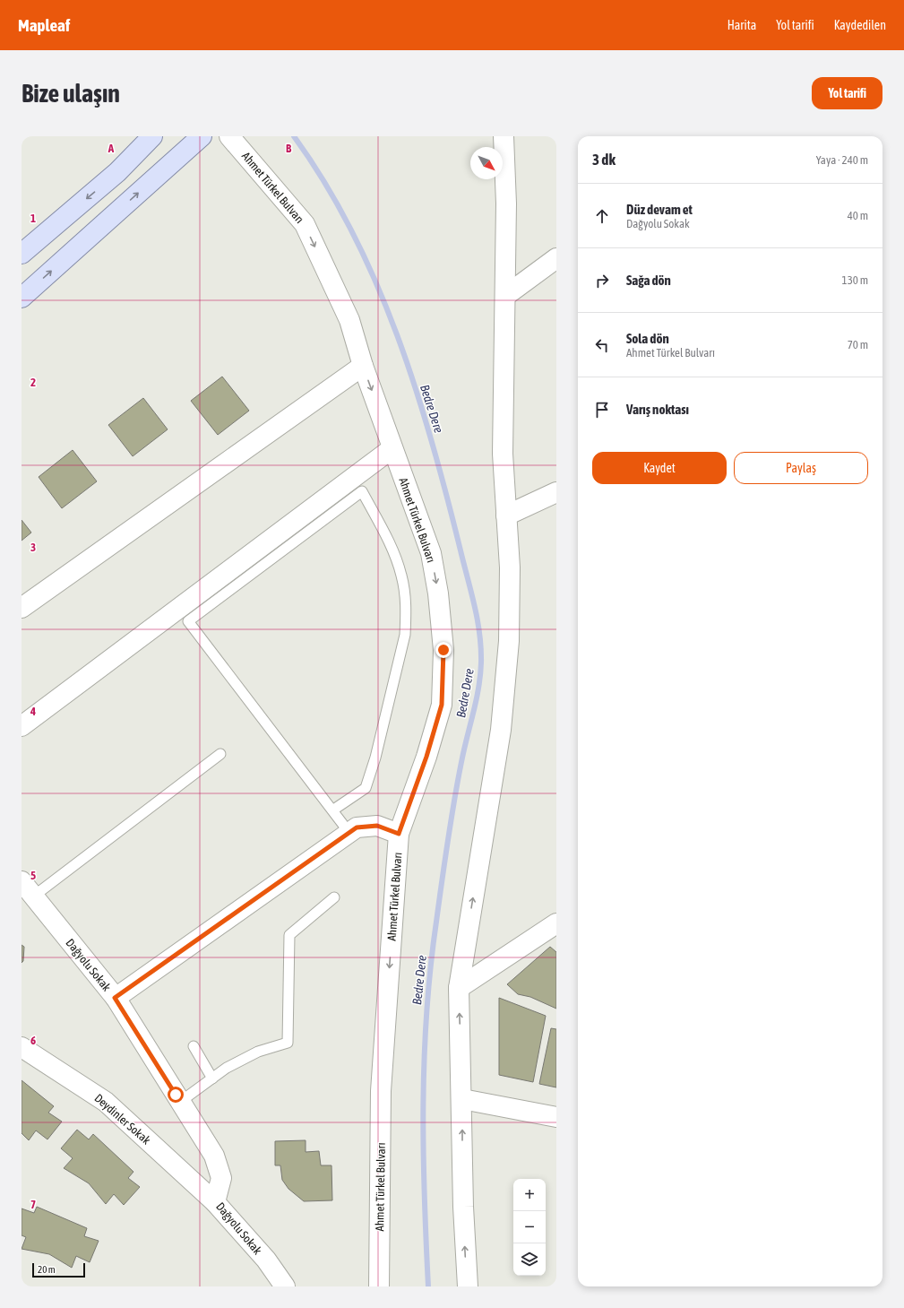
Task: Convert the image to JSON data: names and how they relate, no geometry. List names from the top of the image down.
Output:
{
  "streets": {
    "main road": ["Ahmet Türkel Bulvarı", "Dağyolu Sokak", "Deydinler Sokak"]
  },
  "crossings": [
    ["Dağyolu Sokak", "Deydinler Sokak"]
  ],
  "water": ["Bedre Dere"],
  "scale_bar": "20 m",
  "north": "bottom right",
  "page": {
    "header": "Mapleaf",
    "nav": ["Harita", "Yol tarifi", "Kaydedilen"],
    "buttons": [
      "Yol tarifi",
      ["Kaydet", "Paylaş"]
    ],
    "title": "Bize ulaşın",
    "heading": ["3 dk", "Yaya · 240 m"],
    "list": [
      ["Düz devam et", "Dağyolu Sokak", "40 m"],
      ["Sağa dön", "130 m"],
      ["Sola dön", "Ahmet Türkel Bulvarı", "70 m"],
      "Varış noktası"
    ],
    "map_buttons": ["+", "−"],
    "scale": "20 m"
  },
  "grid": {
    "columns": ["A", "B"],
    "rows": [
      "1",
      "2",
      "3",
      "4",
      "5",
      "6",
      "7"
    ]
  }
}
